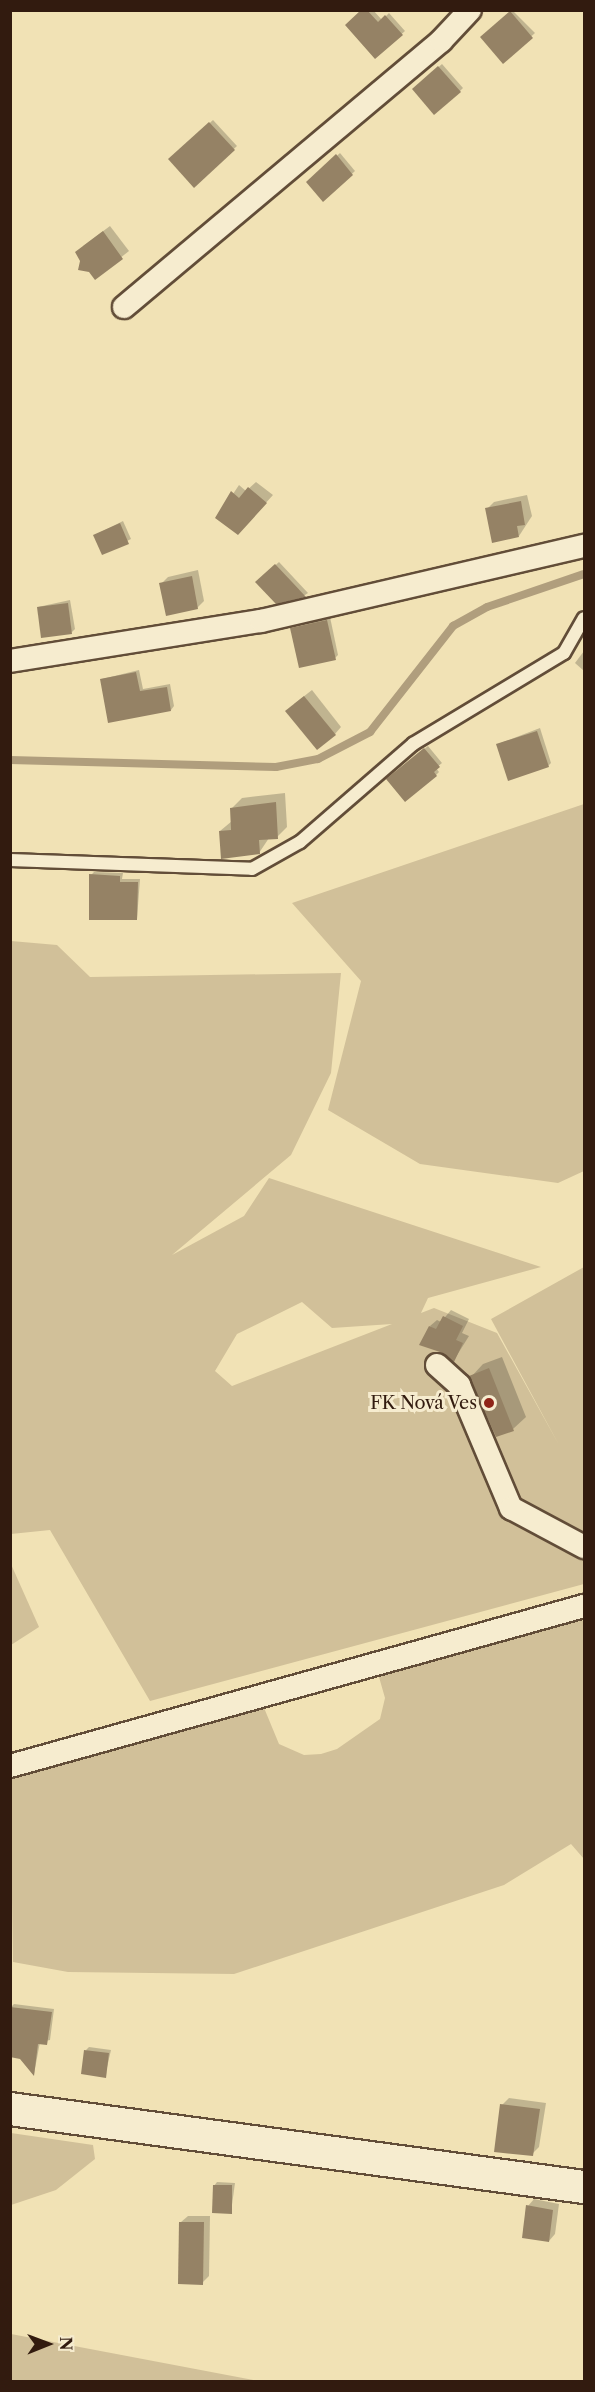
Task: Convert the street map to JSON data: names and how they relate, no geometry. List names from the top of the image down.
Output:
{
  "places": ["FK Nová Ves"],
  "north": "right"
}
